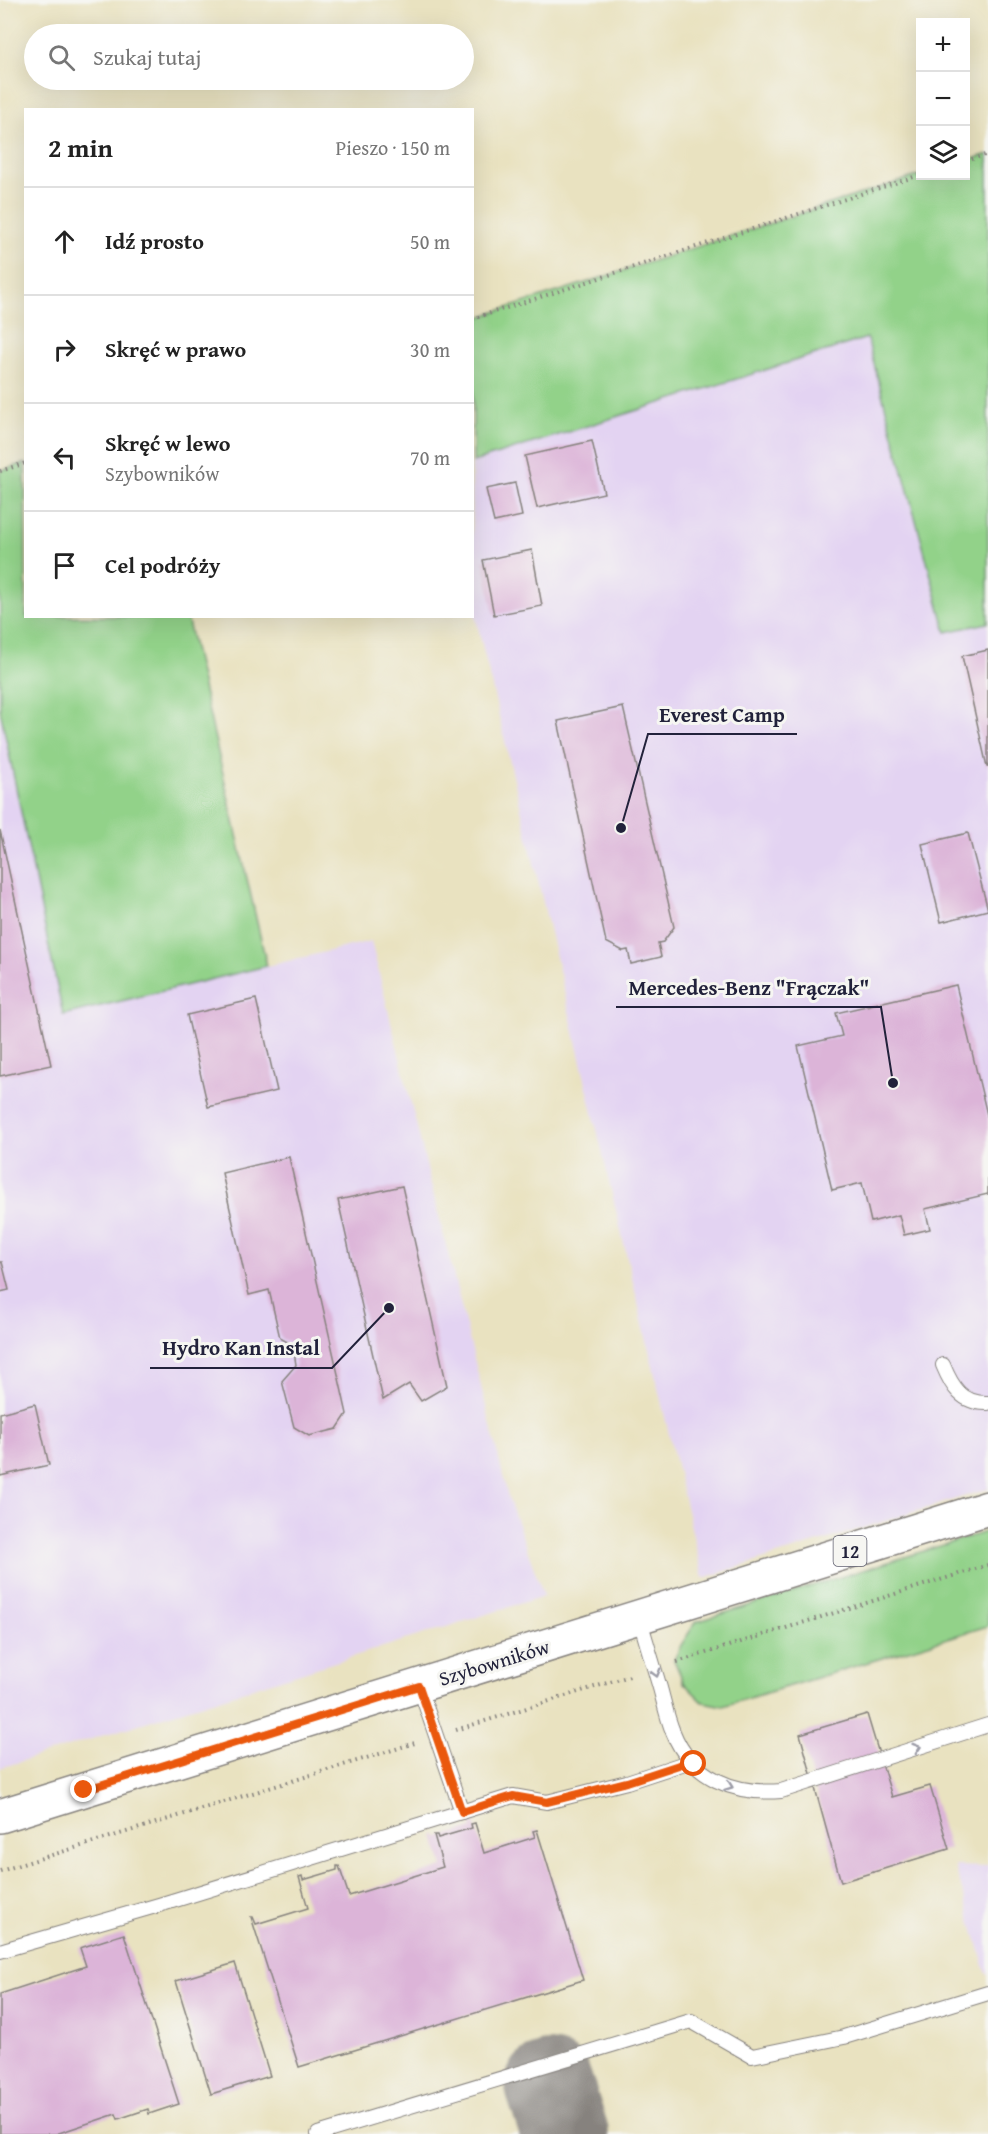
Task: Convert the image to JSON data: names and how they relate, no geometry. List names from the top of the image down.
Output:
{
  "streets": {
    "main road": ["12", "Szybowników"]
  },
  "places": ["Everest Camp", "Mercedes-Benz \"Frączak\"", "Hydro Kan Instal"],
  "page": {
    "map_buttons": ["+", "−"],
    "search": "Szukaj tutaj",
    "heading": ["2 min", "Pieszo · 150 m"],
    "list": [
      ["Idź prosto", "50 m"],
      ["Skręć w prawo", "30 m"],
      ["Skręć w lewo", "Szybowników", "70 m"],
      "Cel podróży"
    ]
  }
}
